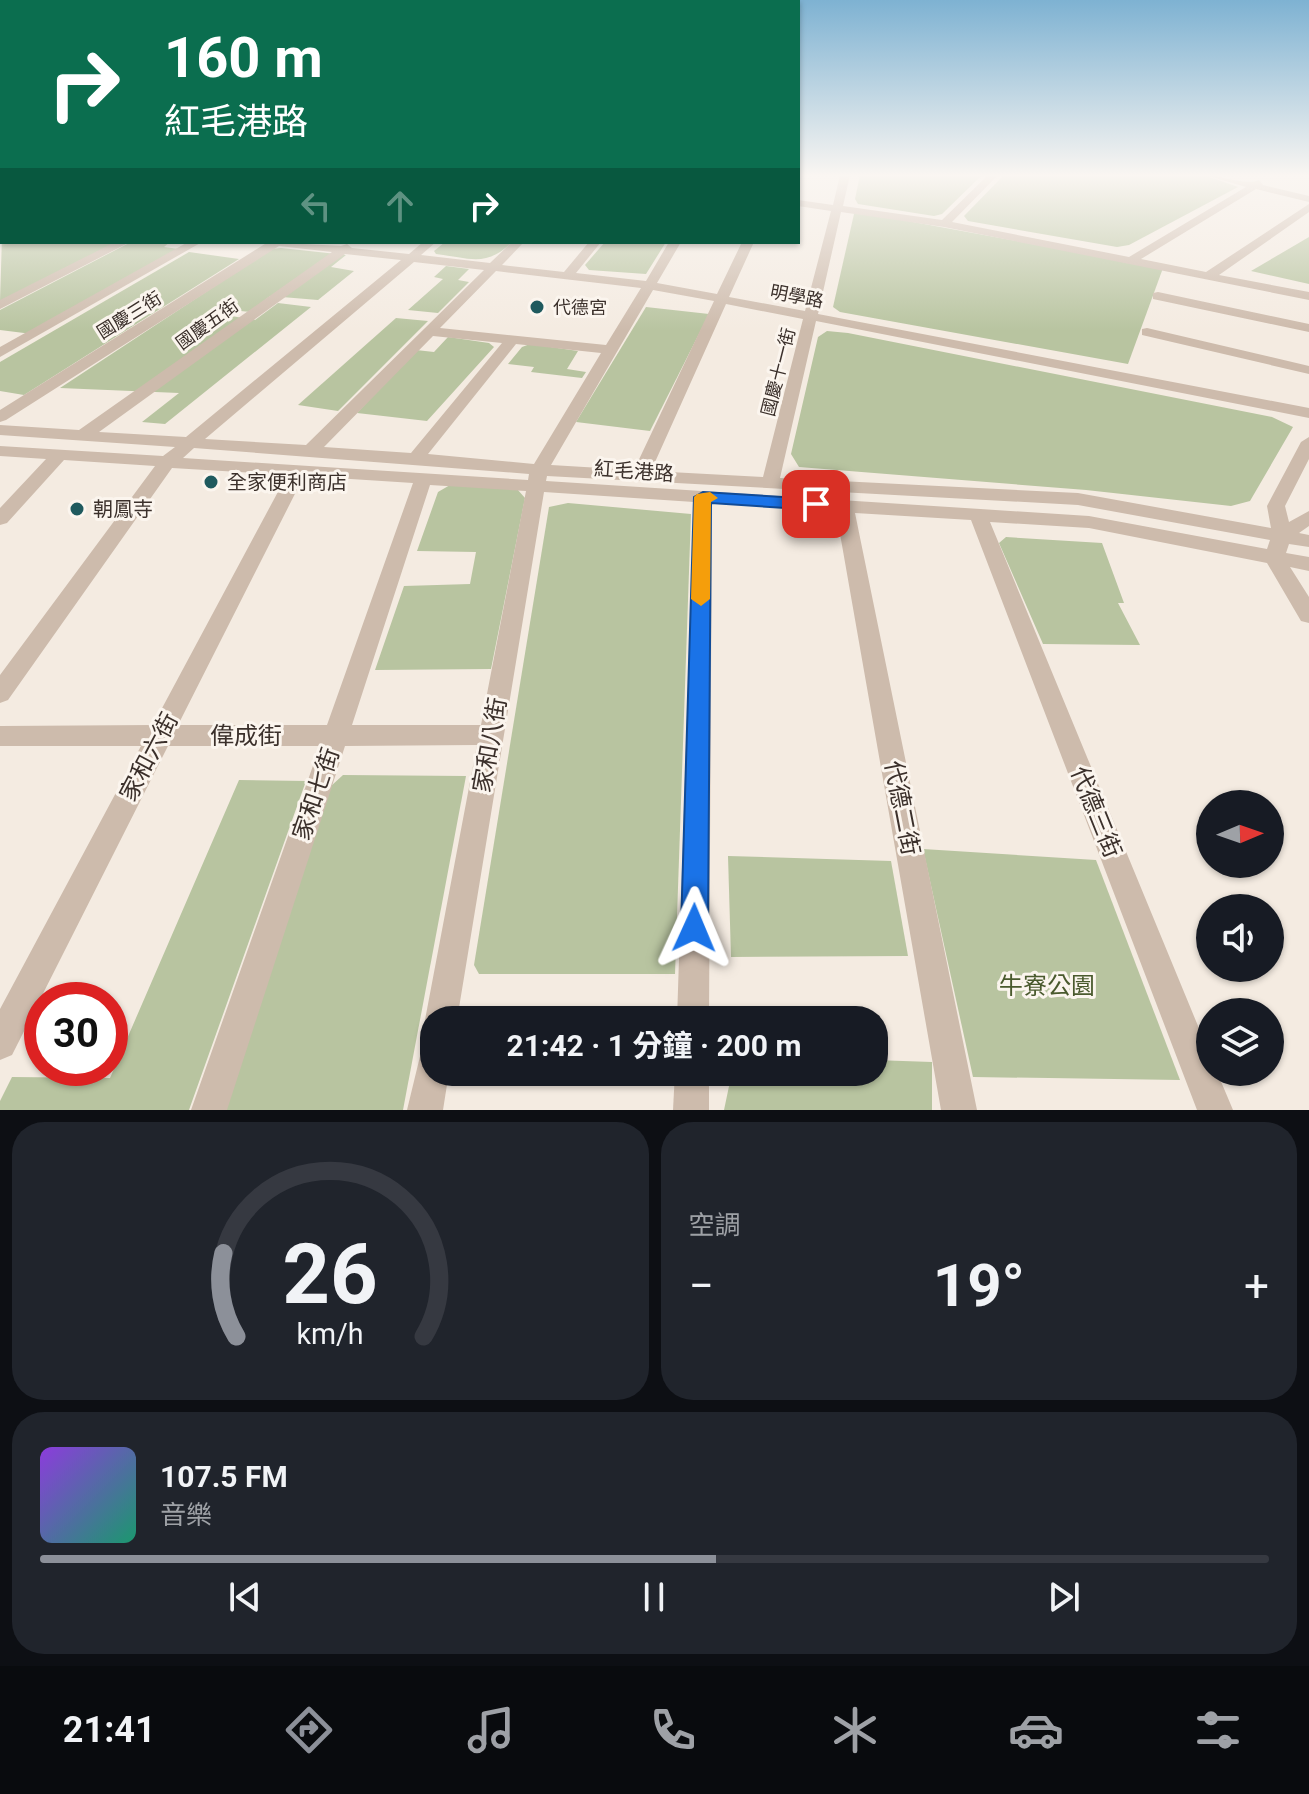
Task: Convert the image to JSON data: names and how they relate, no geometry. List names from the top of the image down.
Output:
{
  "streets": {
    "street": [
      "明學路",
      "國慶三街",
      "國慶五街",
      "國慶十一街",
      "紅毛港路",
      "偉成街",
      "家和八街",
      "家和六街",
      "家和七街",
      "代德二街",
      "代德三街"
    ]
  },
  "crossings": [
    ["明學路", "國慶五街"],
    ["明學路", "國慶十一街"],
    ["明學路", "家和六街"],
    ["國慶五街", "紅毛港路"],
    ["國慶十一街", "紅毛港路"],
    ["紅毛港路", "家和八街"],
    ["紅毛港路", "家和六街"],
    ["紅毛港路", "家和七街"],
    ["紅毛港路", "代德二街"],
    ["紅毛港路", "代德三街"],
    ["偉成街", "家和八街"],
    ["偉成街", "家和六街"],
    ["偉成街", "家和七街"]
  ],
  "parks": ["牛寮公園"],
  "places": ["代德宮", "全家便利商店", "朝鳳寺"],
  "north": "right",
  "page": {
    "turn": ["160 m", "紅毛港路"],
    "limit": "30",
    "trip": "21:42 · 1 分鐘 · 200 m",
    "tile": "空調",
    "heat": ["−", "19°", "+"],
    "song": ["107.5 FM", "音樂"],
    "tabs": "21:41",
    "gauge": ["26", "km/h"]
  }
}
